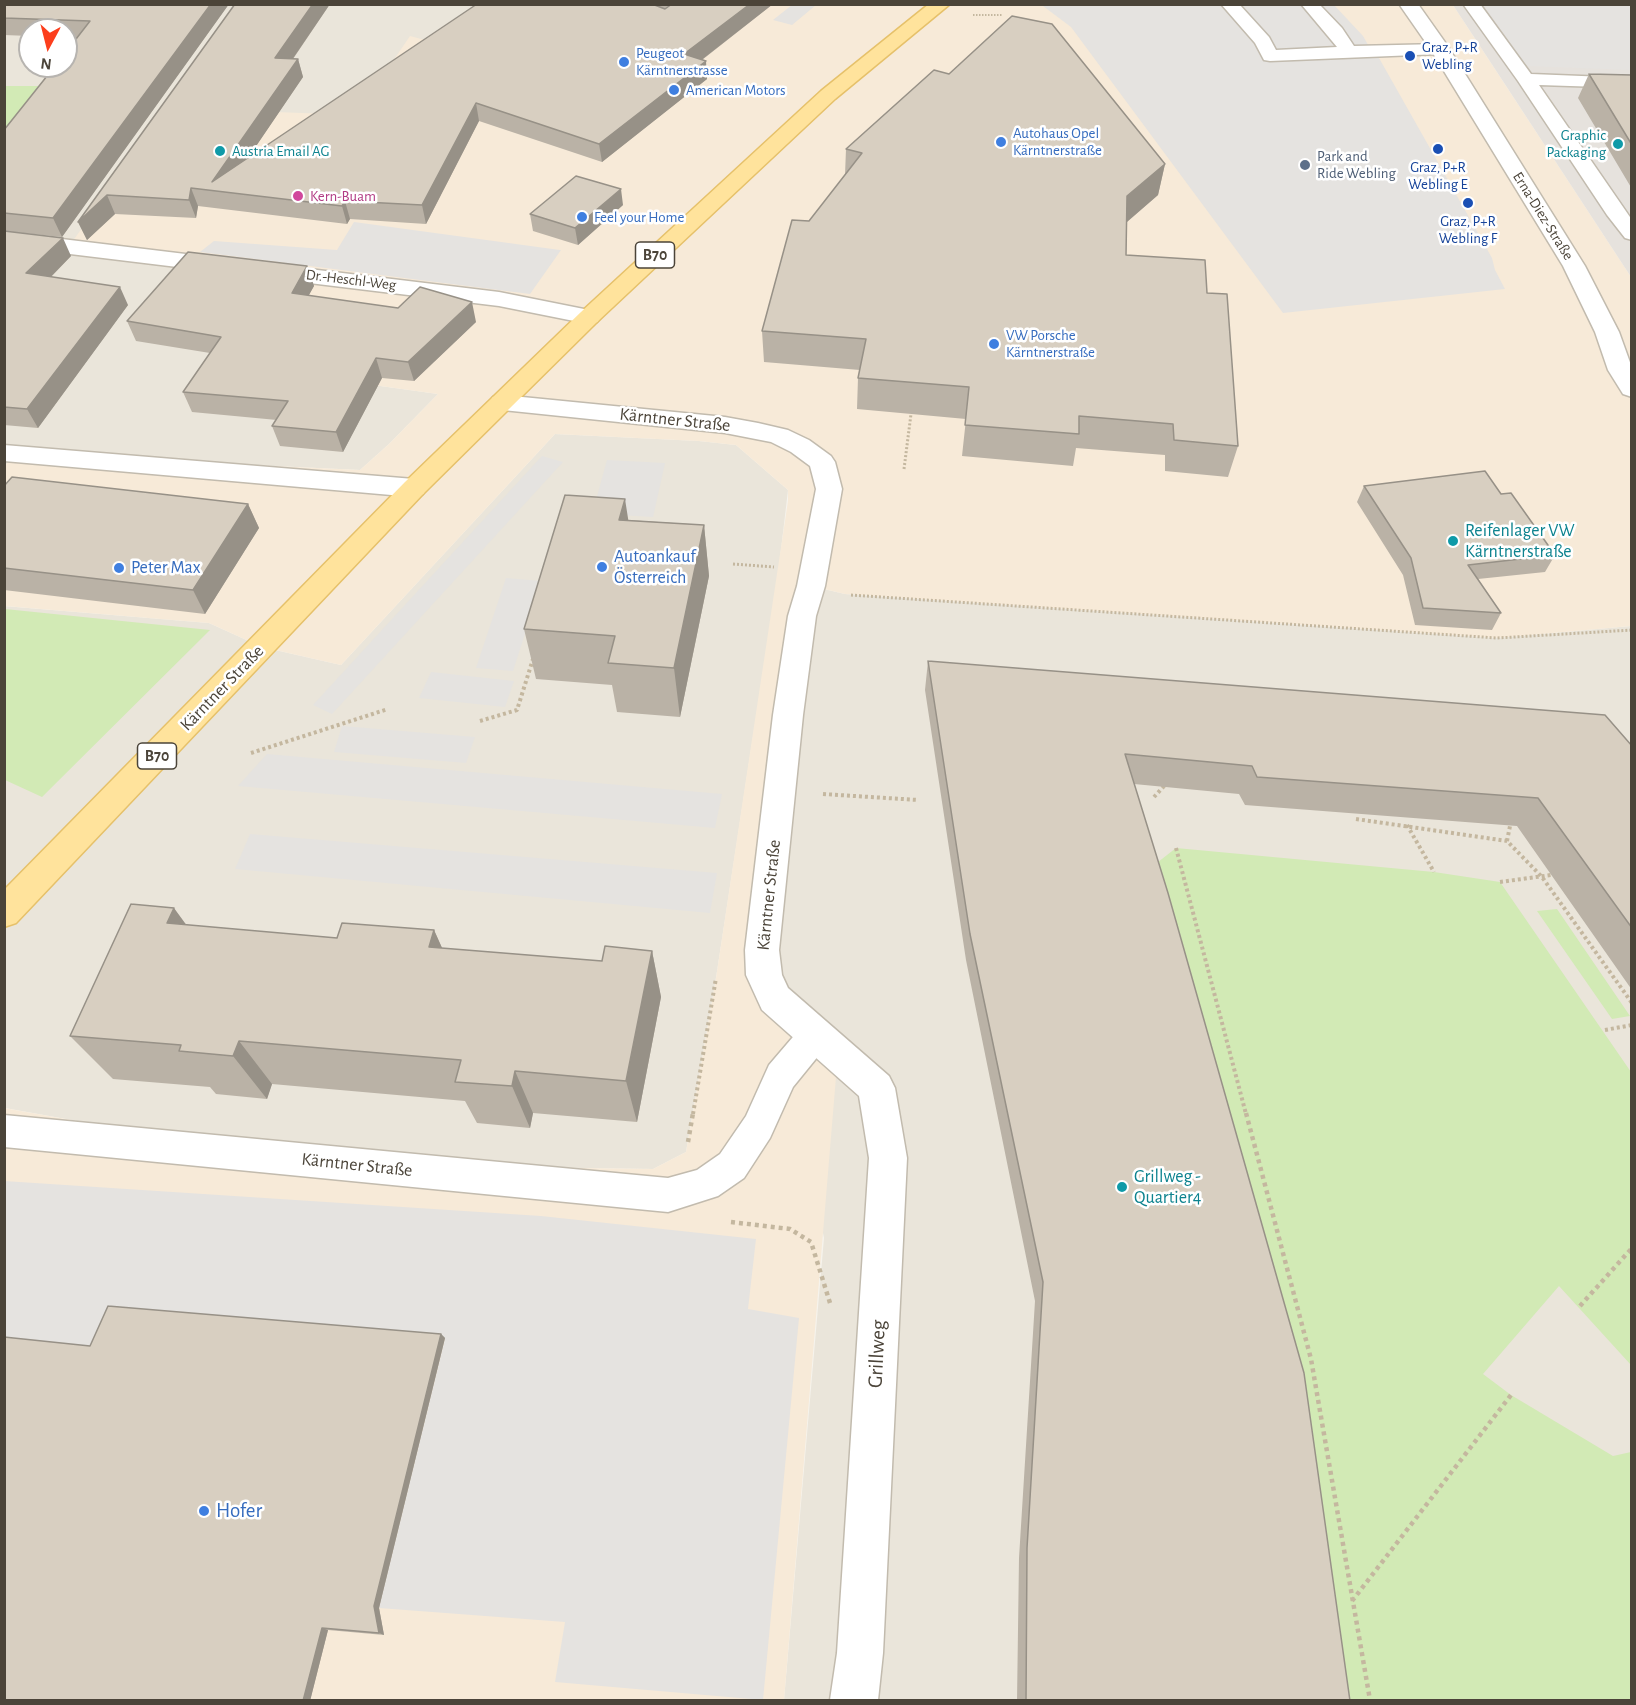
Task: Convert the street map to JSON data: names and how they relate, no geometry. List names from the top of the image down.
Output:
{
  "streets": {
    "main road": ["B70", "Kärntner Straße"],
    "street": ["Erna-Diez-Straße", "Dr.-Heschl-Weg", "Grillweg"]
  },
  "crossings": [
    ["Dr.-Heschl-Weg", "Kärntner Straße"],
    ["Kärntner Straße", "Grillweg"]
  ],
  "places": [
    "Graz, P+R Webling",
    "Peugeot Kärntnerstrasse",
    "American Motors",
    "Autohaus Opel Kärntnerstraße",
    "Graphic Packaging",
    "Graz, P+R Webling E",
    "Austria Email AG",
    "Park and Ride Webling",
    "Kern-Buam",
    "Graz, P+R Webling F",
    "Feel your Home",
    "VW Porsche Kärntnerstraße",
    "Reifenlager VW Kärntnerstraße",
    "Autoankauf Österreich",
    "Peter Max",
    "Grillweg - Quartier4",
    "Hofer"
  ],
  "north": "bottom"
}
